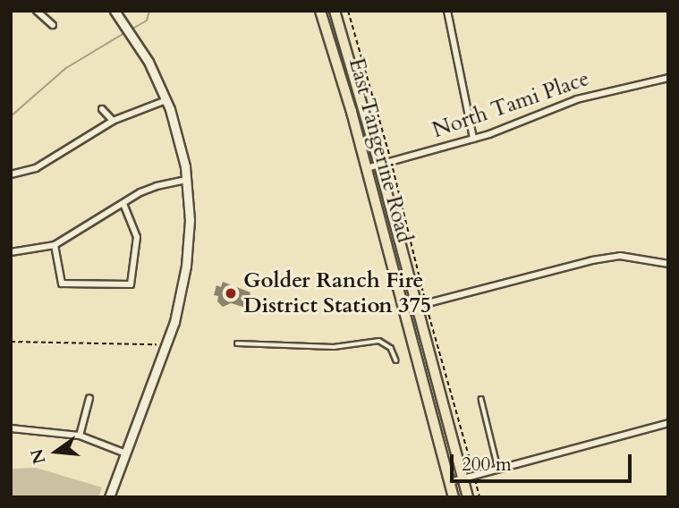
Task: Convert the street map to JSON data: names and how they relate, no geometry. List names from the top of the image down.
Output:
{
  "streets": {
    "main road": ["East Tangerine Road"],
    "street": ["North Tami Place"]
  },
  "crossings": [
    ["North Tami Place", "East Tangerine Road"]
  ],
  "places": ["Golder Ranch Fire District Station 375"],
  "scale_bar": "200 m",
  "north": "left"
}
